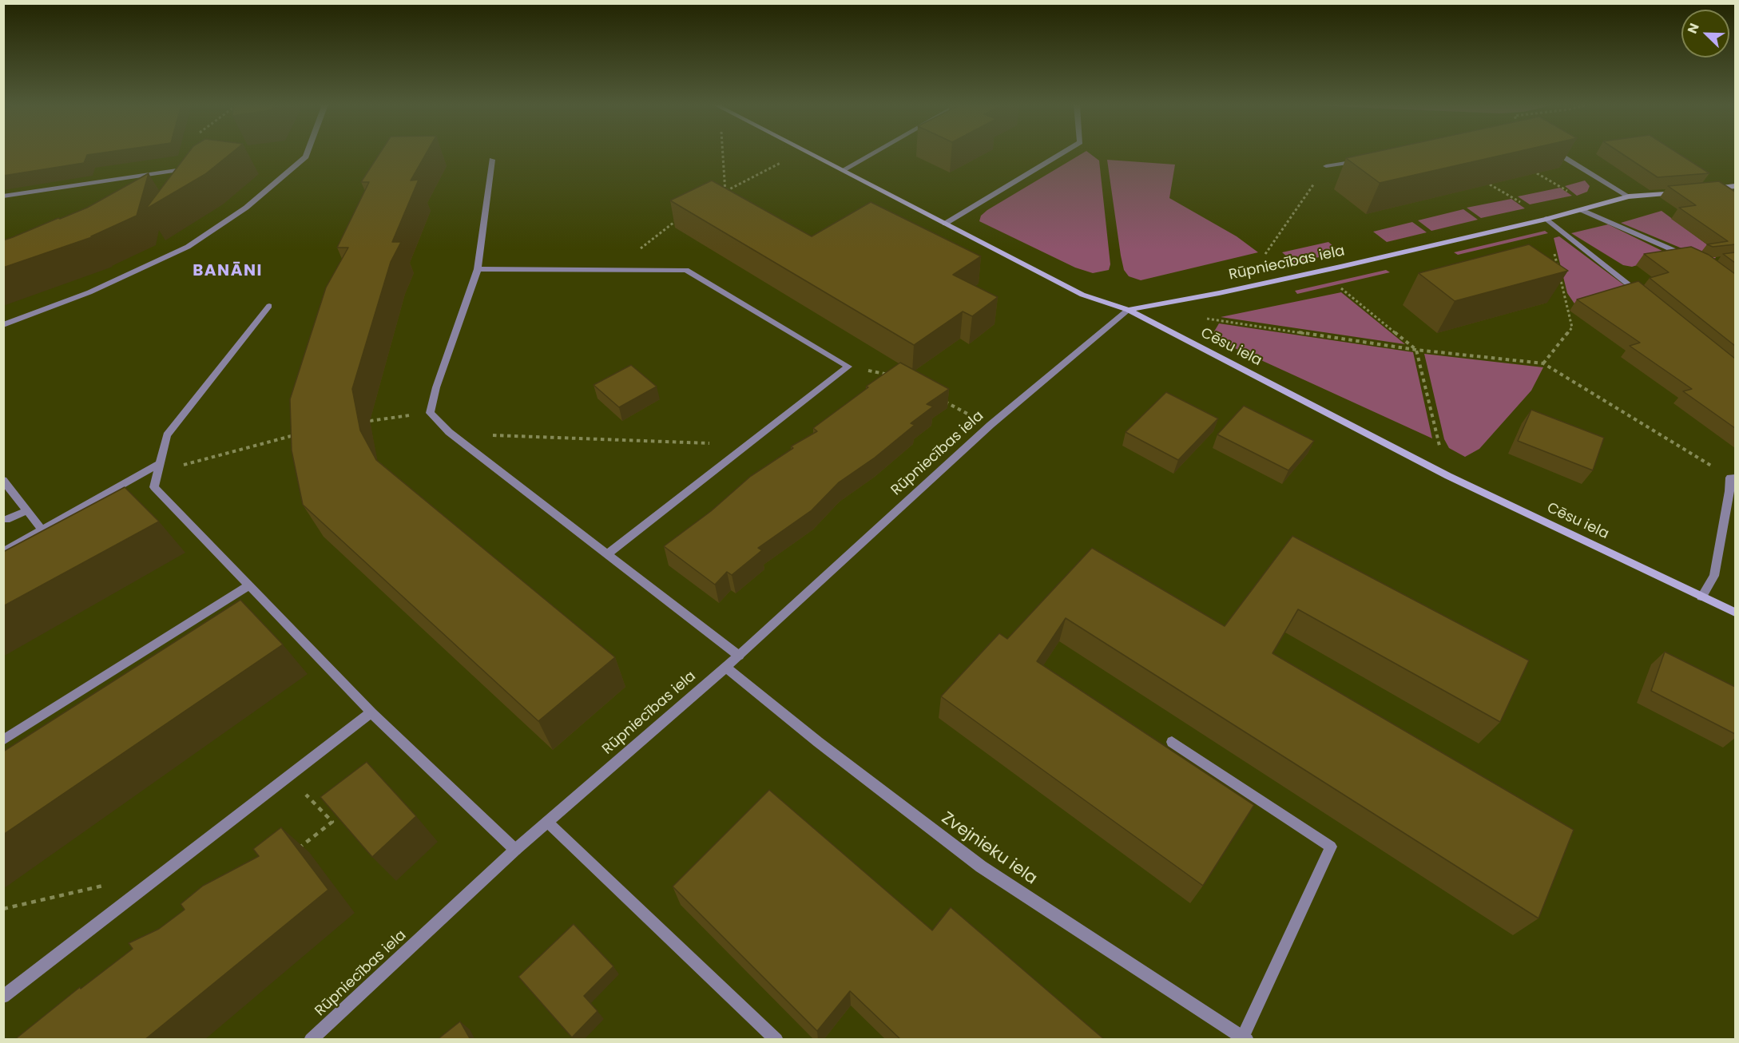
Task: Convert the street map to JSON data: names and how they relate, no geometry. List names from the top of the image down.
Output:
{
  "streets": {
    "street": ["Rūpniecības iela", "Cēsu iela", "Zvejnieku iela"]
  },
  "crossings": [
    ["Rūpniecības iela", "Cēsu iela"],
    ["Rūpniecības iela", "Zvejnieku iela"]
  ],
  "districts": ["BANĀNI"],
  "north": "top left"
}
